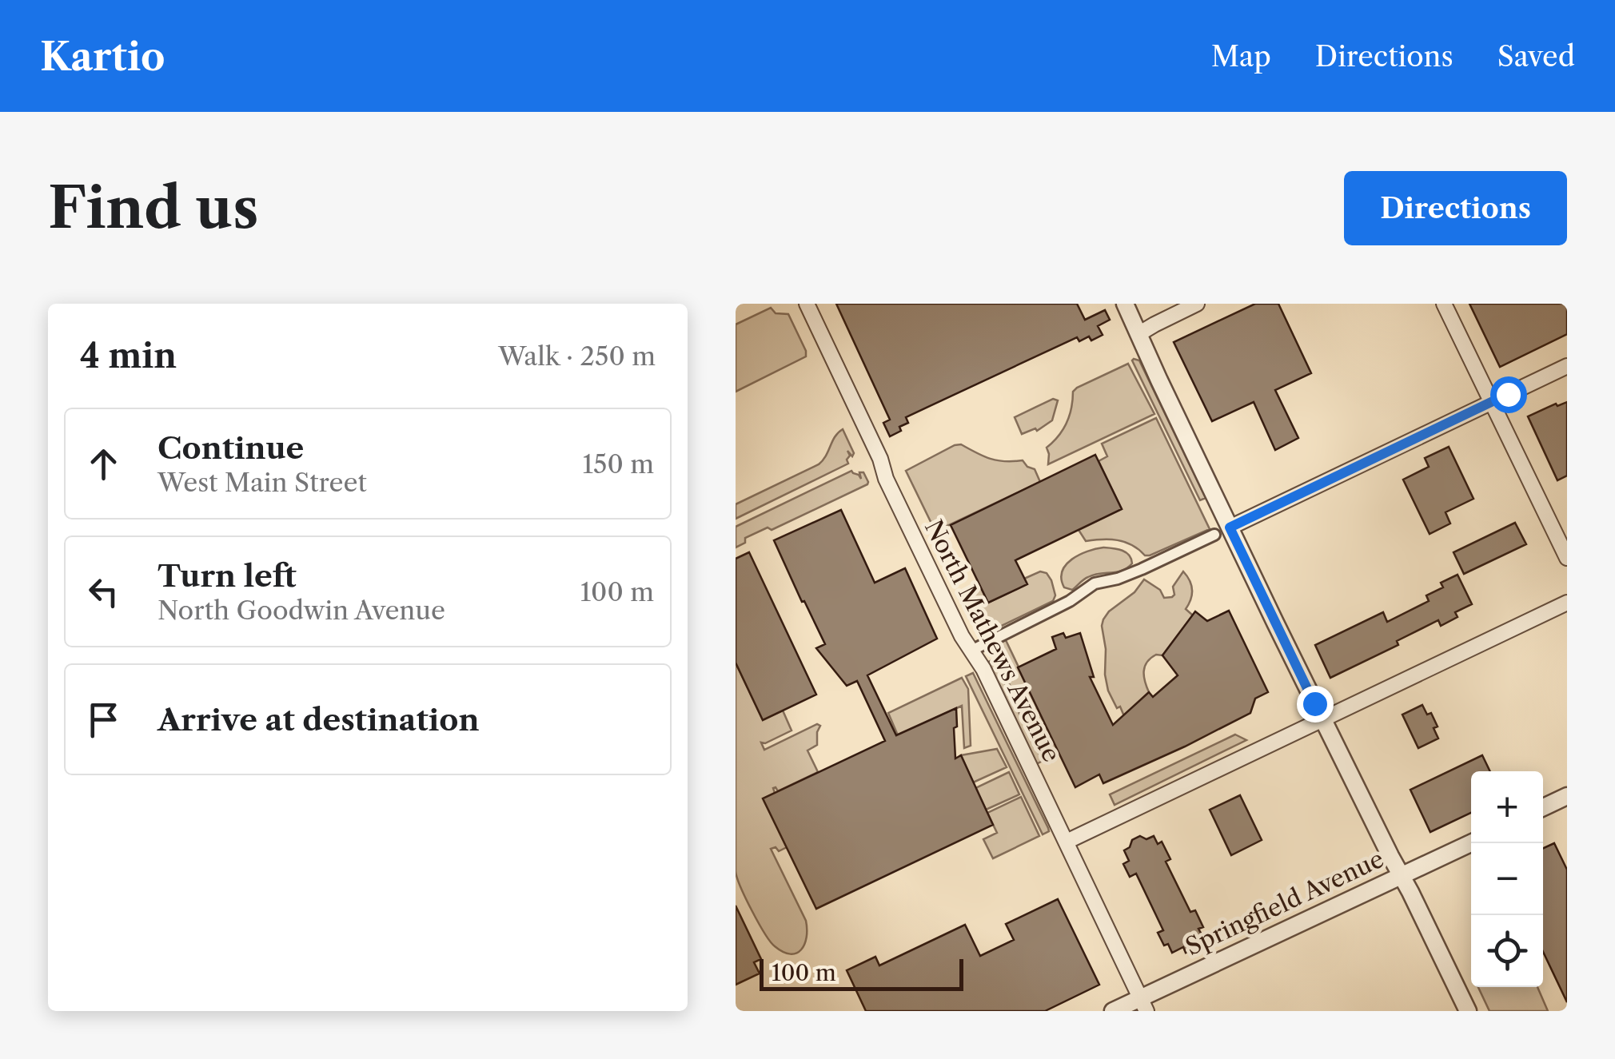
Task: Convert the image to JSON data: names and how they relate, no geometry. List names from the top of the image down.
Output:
{
  "streets": {
    "street": ["North Mathews Avenue", "Springfield Avenue"]
  },
  "crossings": [
    ["North Mathews Avenue", "Springfield Avenue"]
  ],
  "scale_bar": "100 m",
  "page": {
    "header": "Kartio",
    "nav": ["Map", "Directions", "Saved"],
    "buttons": "Directions",
    "title": "Find us",
    "heading": ["4 min", "Walk · 250 m"],
    "list": [
      ["Continue", "West Main Street", "150 m"],
      ["Turn left", "North Goodwin Avenue", "100 m"],
      "Arrive at destination"
    ],
    "map_buttons": ["+", "−"],
    "scale": "100 m"
  }
}
